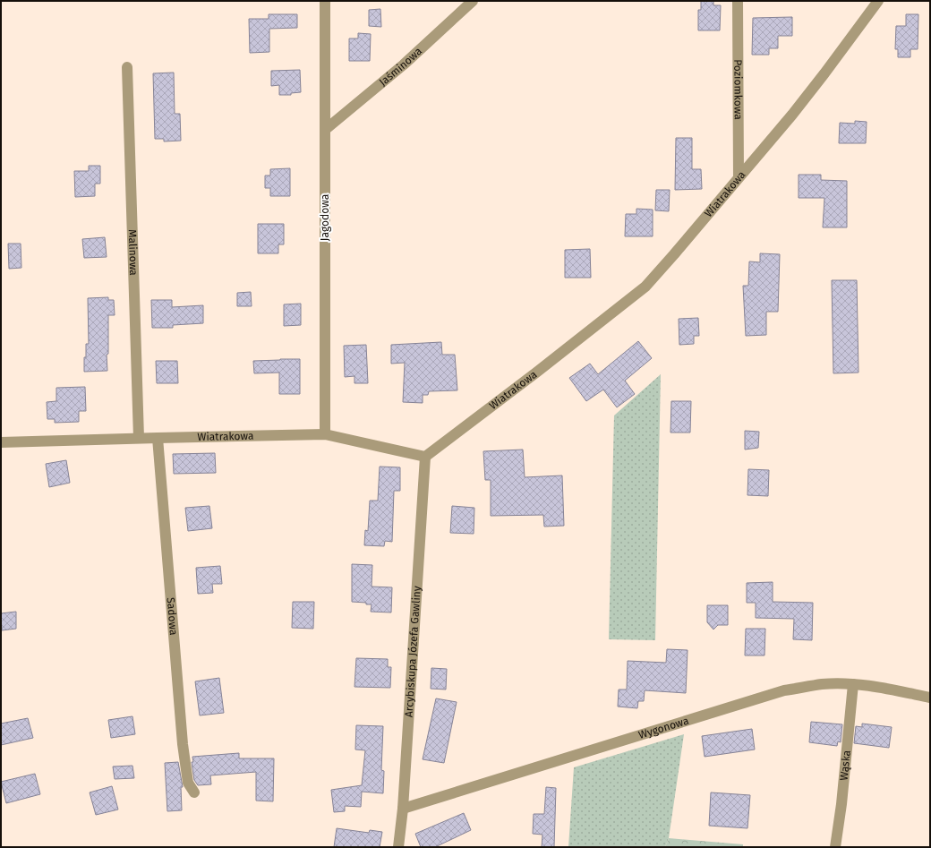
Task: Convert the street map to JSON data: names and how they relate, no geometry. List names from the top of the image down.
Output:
{
  "streets": {
    "street": [
      "Jaśminowa",
      "Poziomkowa",
      "Wiatrakowa",
      "Jagodowa",
      "Malinowa",
      "Sadowa",
      "Arcybiskupa Józefa Gawliny",
      "Wygonowa",
      "Wąska"
    ]
  },
  "crossings": [
    ["Jaśminowa", "Jagodowa"],
    ["Poziomkowa", "Wiatrakowa"],
    ["Wiatrakowa", "Jagodowa"],
    ["Wiatrakowa", "Malinowa"],
    ["Wiatrakowa", "Sadowa"],
    ["Wiatrakowa", "Arcybiskupa Józefa Gawliny"],
    ["Arcybiskupa Józefa Gawliny", "Wygonowa"],
    ["Wygonowa", "Wąska"]
  ]
}
